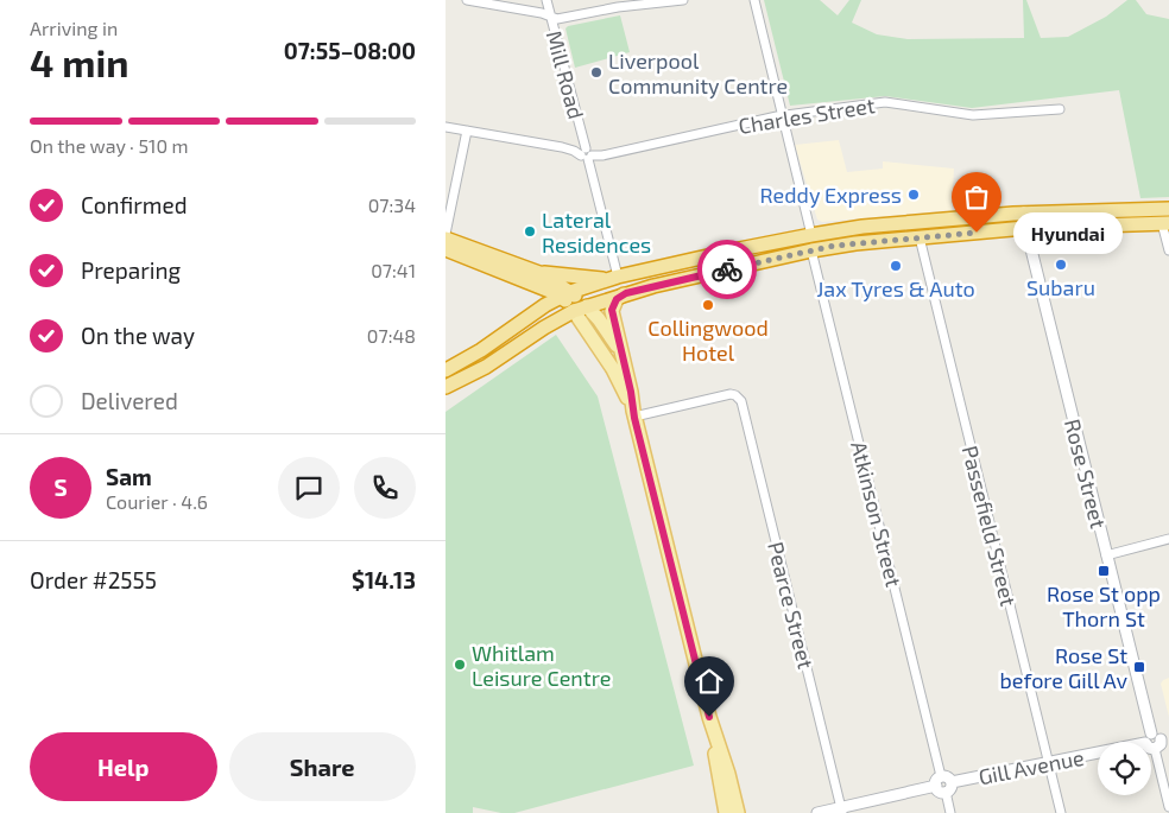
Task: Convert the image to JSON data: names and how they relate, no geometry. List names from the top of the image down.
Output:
{
  "streets": {
    "street": [
      "Mill Road",
      "Charles Street",
      "Rose Street",
      "Atkinson Street",
      "Passefield Street",
      "Pearce Street",
      "Gill Avenue"
    ]
  },
  "crossings": [
    ["Mill Road", "Charles Street"],
    ["Atkinson Street", "Gill Avenue"],
    ["Passefield Street", "Gill Avenue"],
    ["Pearce Street", "Gill Avenue"]
  ],
  "places": {
    "other": [
      "Liverpool Community Centre",
      "Reddy Express",
      "Lateral Residences",
      "Hyundai",
      "Subaru",
      "Jax Tyres & Auto",
      "Collingwood Hotel",
      "Whitlam Leisure Centre"
    ],
    "transit": ["Rose St opp Thorn St", "Rose St before Gill Av"]
  },
  "page": {
    "heading": ["4 min", "Arriving in", "07:55–08:00"],
    "panel": [
      "Sam",
      "Courier · 4.6",
      "Order #2555",
      "$14.13"
    ],
    "bar": "On the way · 510 m",
    "list": [
      ["Confirmed", "07:34"],
      ["Preparing", "07:41"],
      ["On the way", "07:48"],
      "Delivered"
    ],
    "bubble": "Hyundai",
    "round": "S",
    "buttons": ["Help", "Share"]
  }
}
